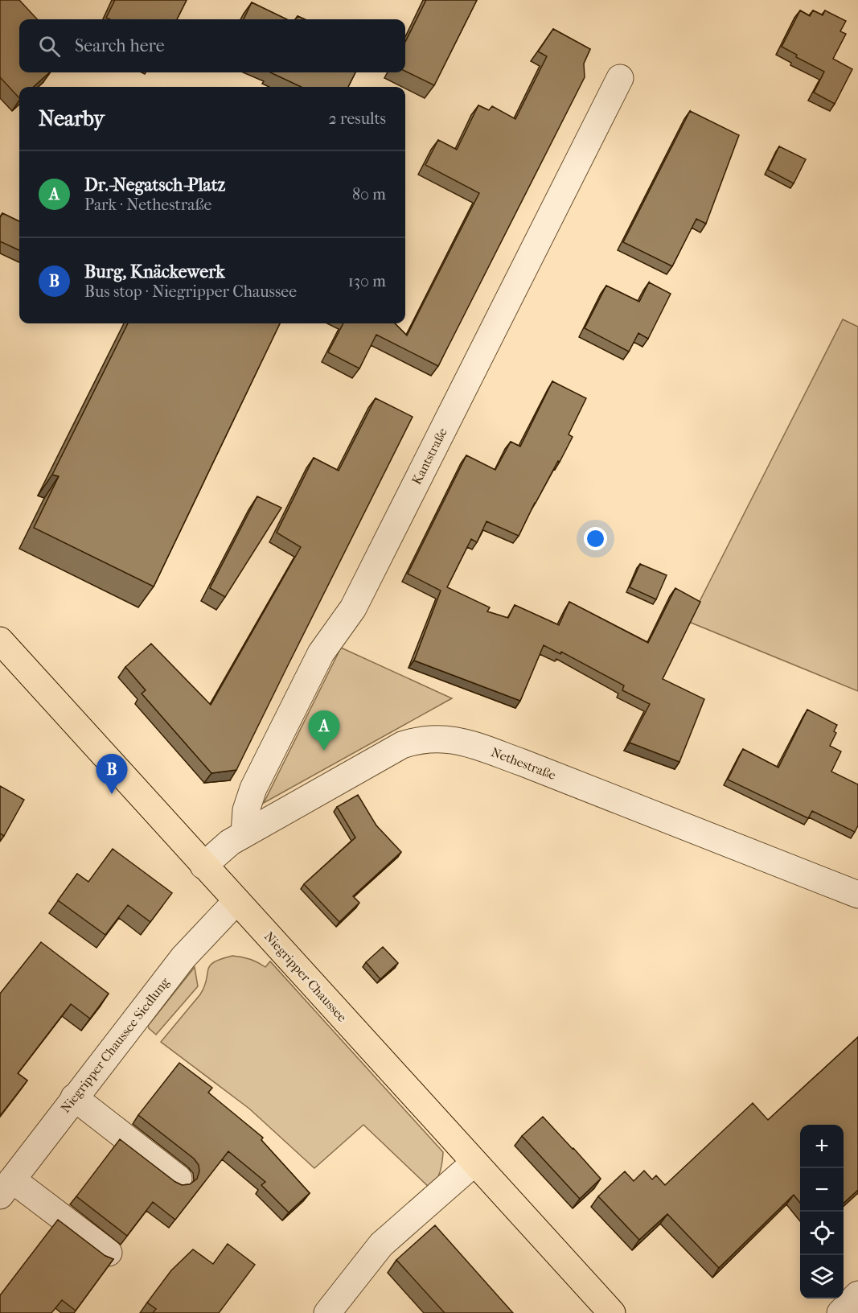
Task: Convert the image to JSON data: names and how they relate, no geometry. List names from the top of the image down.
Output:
{
  "streets": {
    "main road": ["Niegripper Chaussee"],
    "street": ["Kantstraße", "Nethestraße", "Niegripper Chaussee Siedlung"]
  },
  "crossings": [
    ["Kantstraße", "Nethestraße"],
    ["Nethestraße", "Niegripper Chaussee"],
    ["Niegripper Chaussee", "Niegripper Chaussee Siedlung"]
  ],
  "page": {
    "search": "Search here",
    "heading": ["Nearby", "2 results"],
    "list": [
      {
        "mark": "A",
        "name": "Dr.-Negatsch-Platz",
        "note": "Park · Nethestraße",
        "value": "80 m"
      },
      {
        "mark": "B",
        "name": "Burg, Knäckewerk",
        "note": "Bus stop · Niegripper Chaussee",
        "value": "130 m"
      }
    ],
    "pins": ["A", "B"],
    "map_buttons": ["+", "−"]
  }
}
